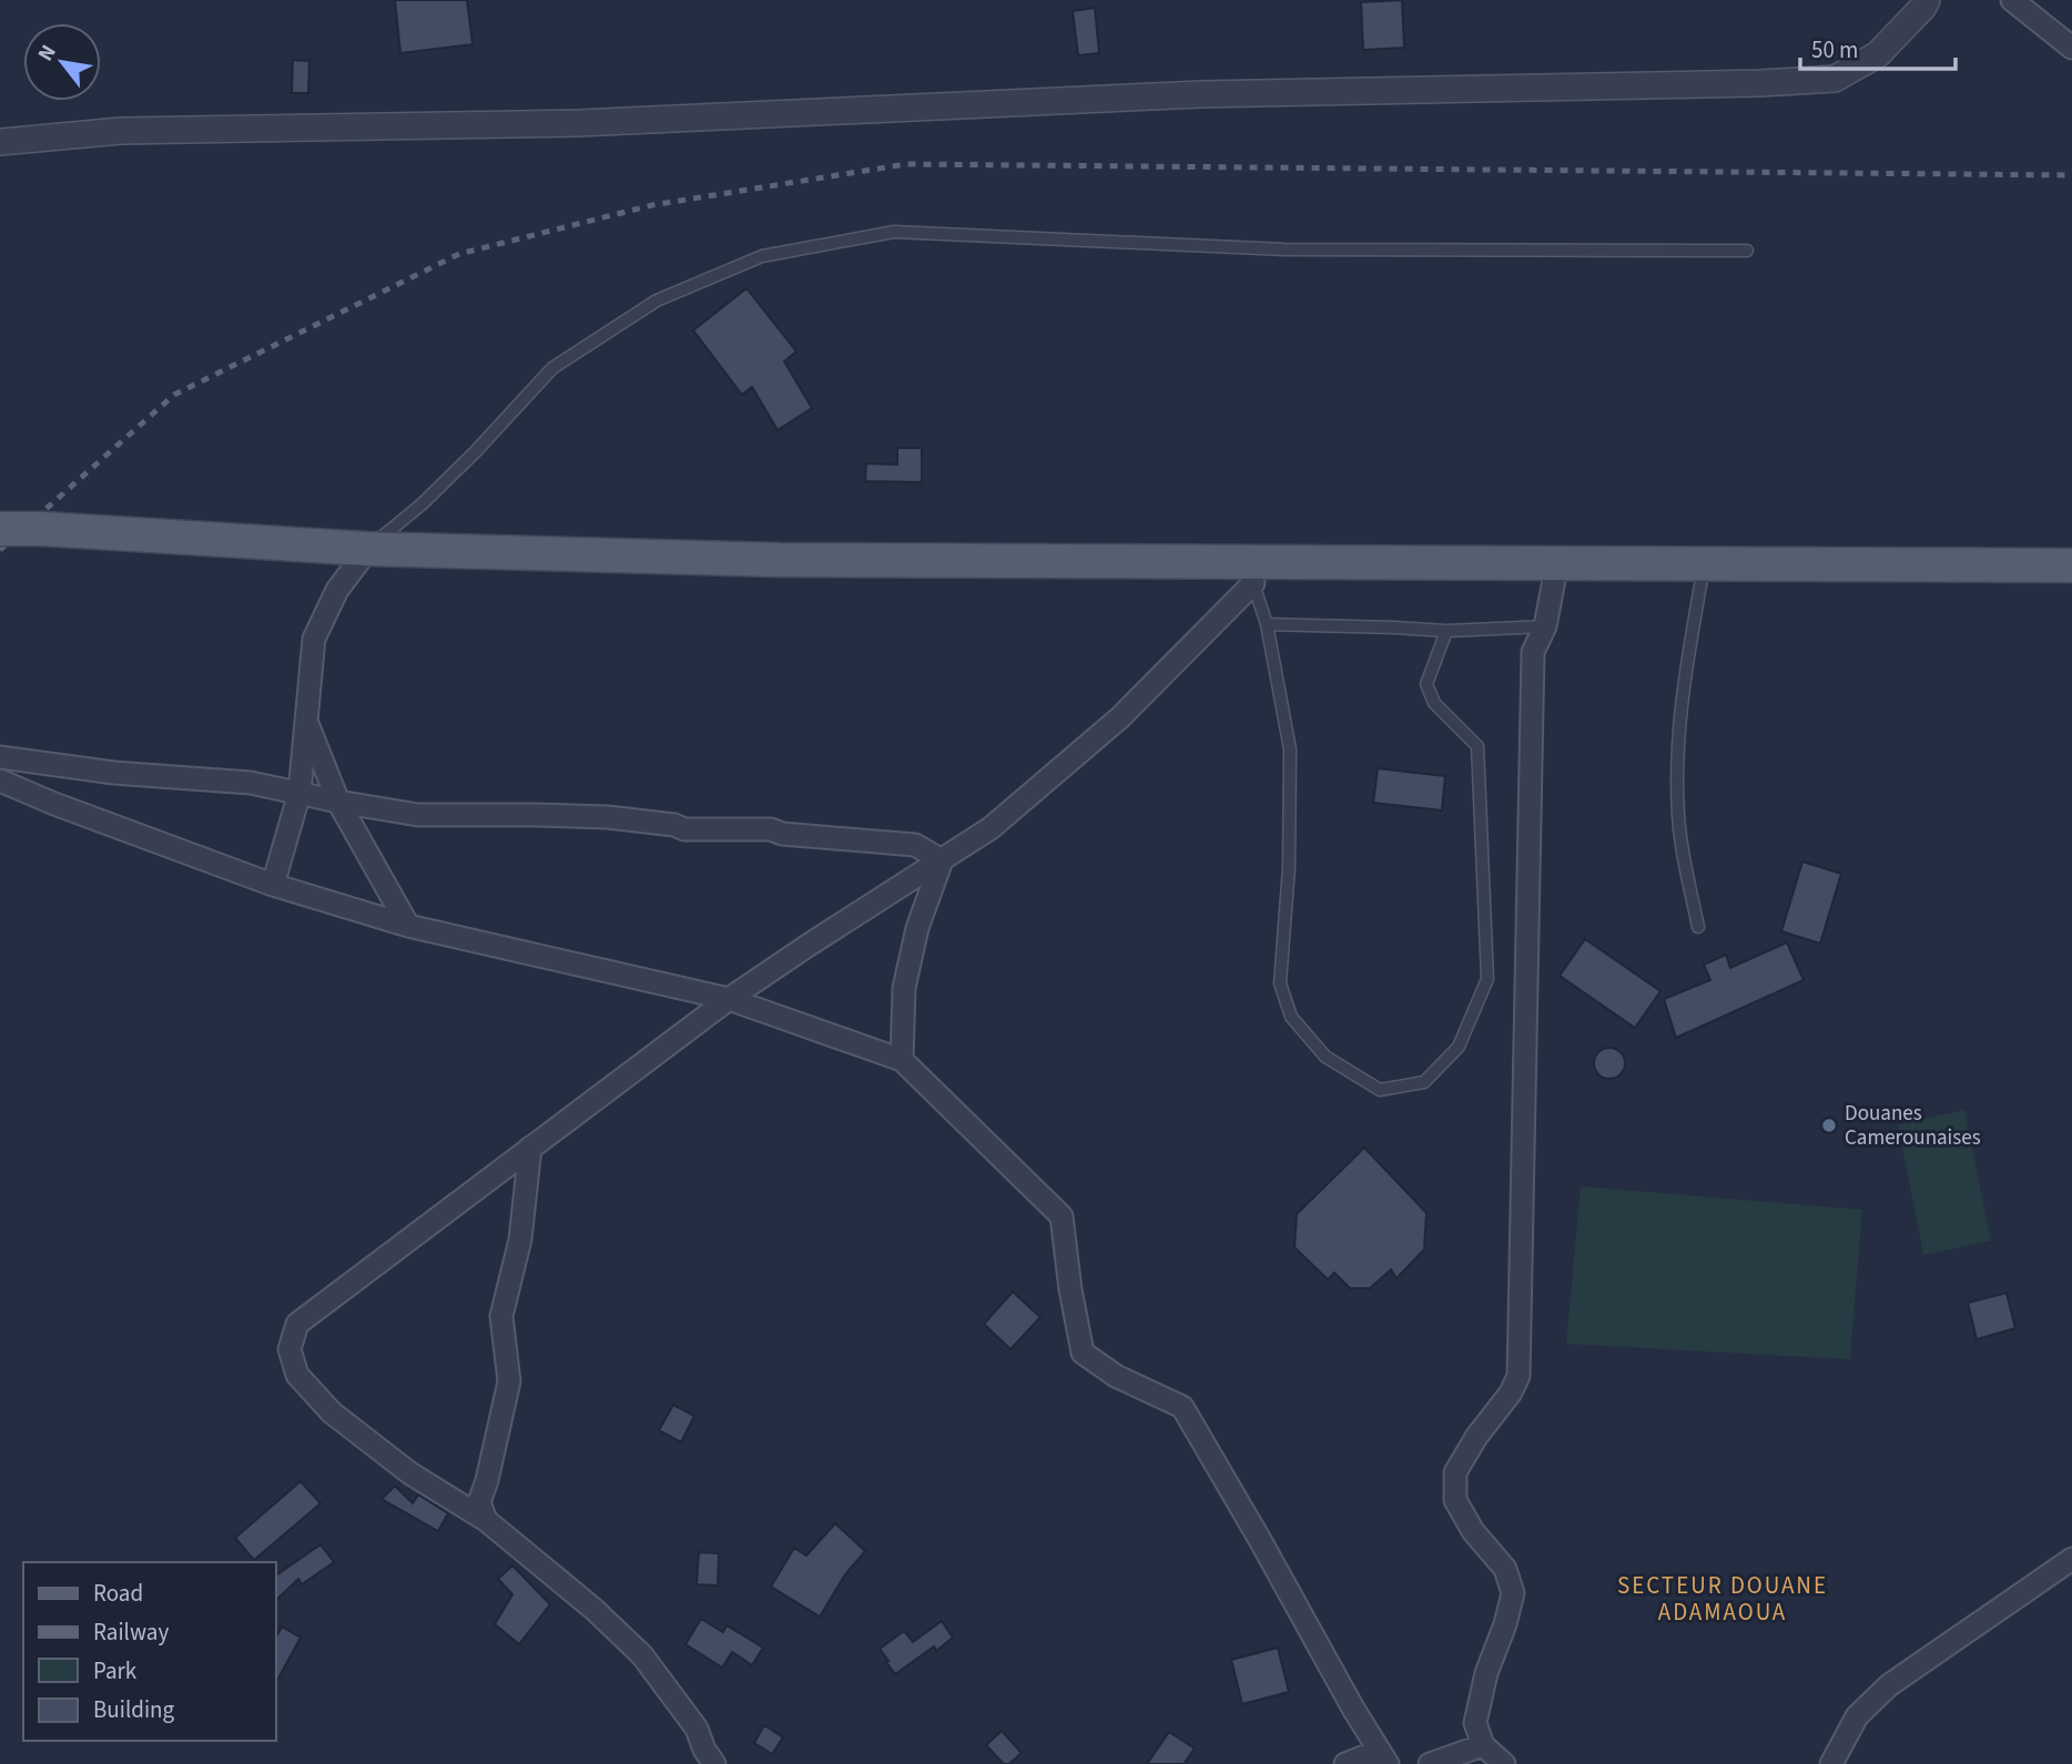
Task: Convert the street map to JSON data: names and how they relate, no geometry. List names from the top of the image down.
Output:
{
  "districts": ["SECTEUR DOUANE ADAMAOUA"],
  "places": ["Douanes Camerounaises"],
  "legend": [
    "Road",
    "Railway",
    "Park",
    "Building"
  ],
  "scale_bar": "50 m",
  "north": "top left"
}
